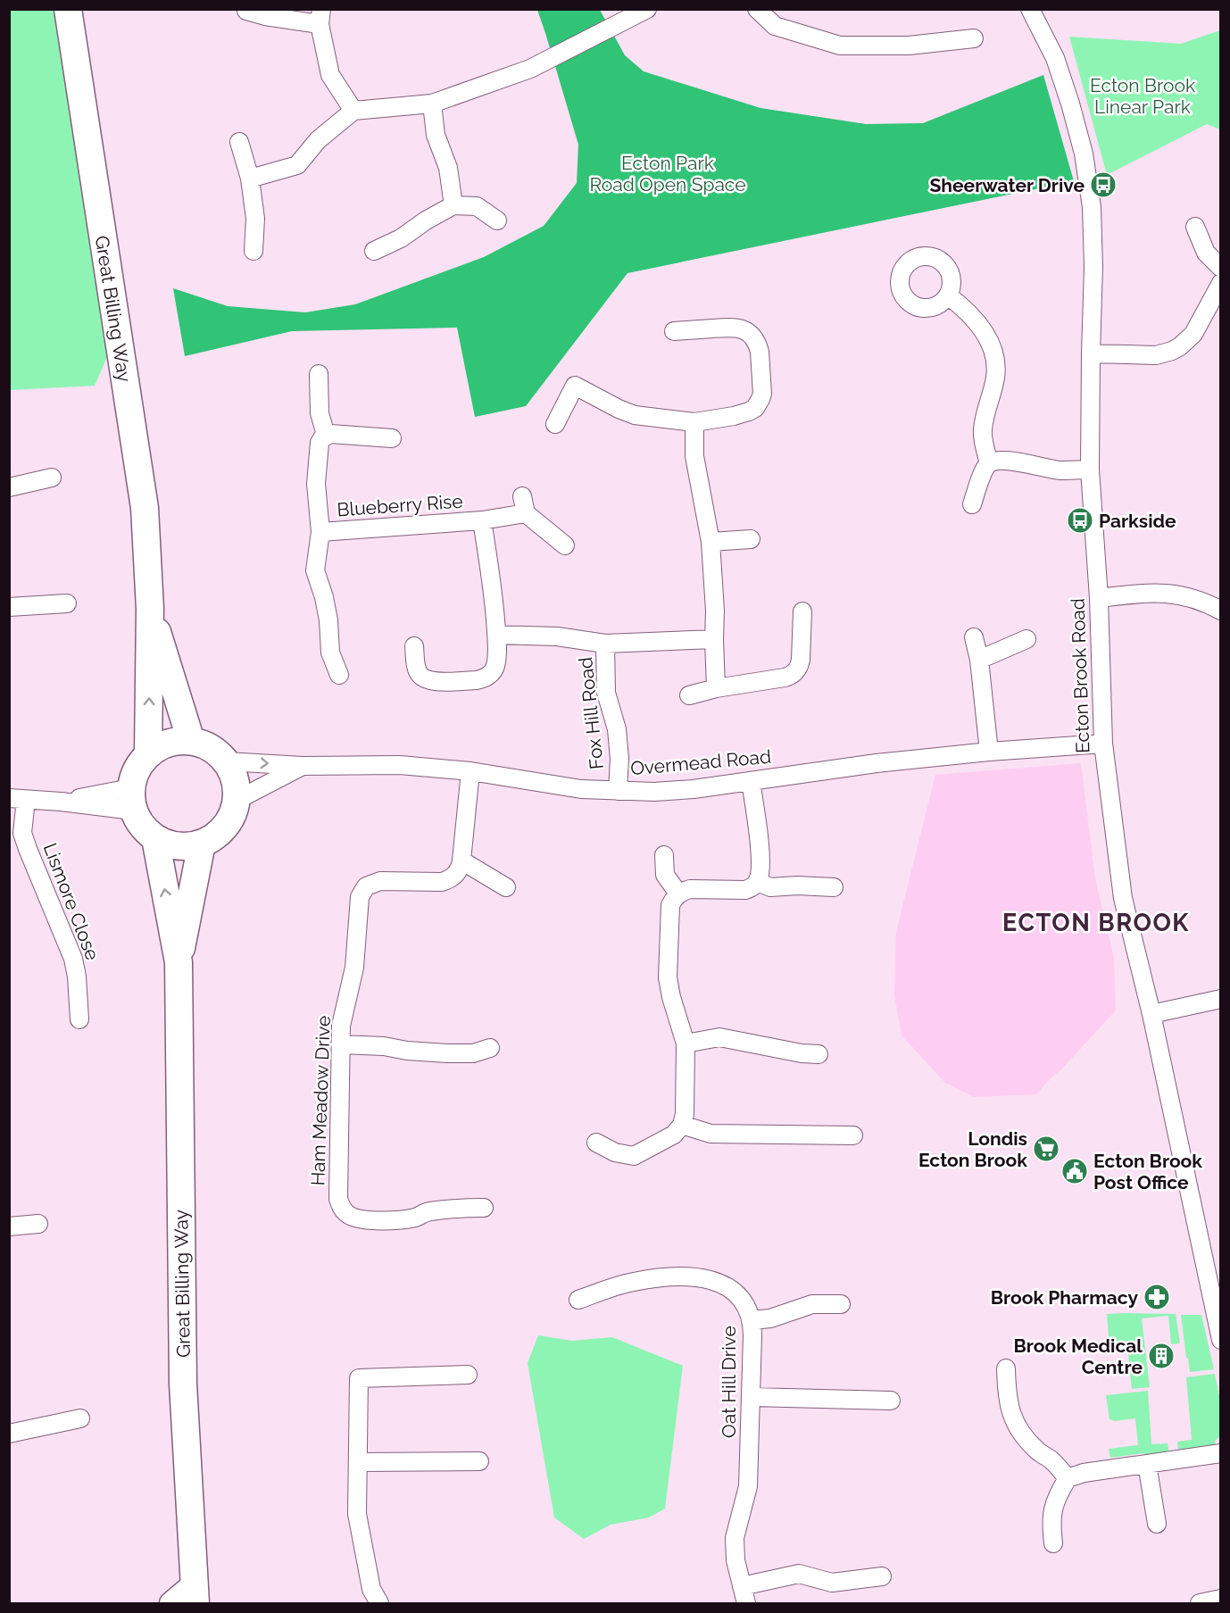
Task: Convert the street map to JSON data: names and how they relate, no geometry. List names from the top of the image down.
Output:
{
  "streets": {
    "main road": ["Great Billing Way"],
    "street": [
      "Blueberry Rise",
      "Ecton Brook Road",
      "Fox Hill Road",
      "Overmead Road",
      "Lismore Close",
      "Ham Meadow Drive",
      "Oat Hill Drive"
    ]
  },
  "crossings": [
    ["Great Billing Way", "Overmead Road"],
    ["Ecton Brook Road", "Overmead Road"],
    ["Fox Hill Road", "Overmead Road"]
  ],
  "districts": ["ECTON BROOK"],
  "parks": ["Ecton Brook Linear Park", "Ecton Park Road Open Space"],
  "places": {
    "bus stop": ["Sheerwater Drive", "Parkside"],
    "supermarket": ["Londis Ecton Brook"],
    "public building": ["Ecton Brook Post Office"],
    "pharmacy": ["Brook Pharmacy"],
    "building": ["Brook Medical Centre"]
  }
}
